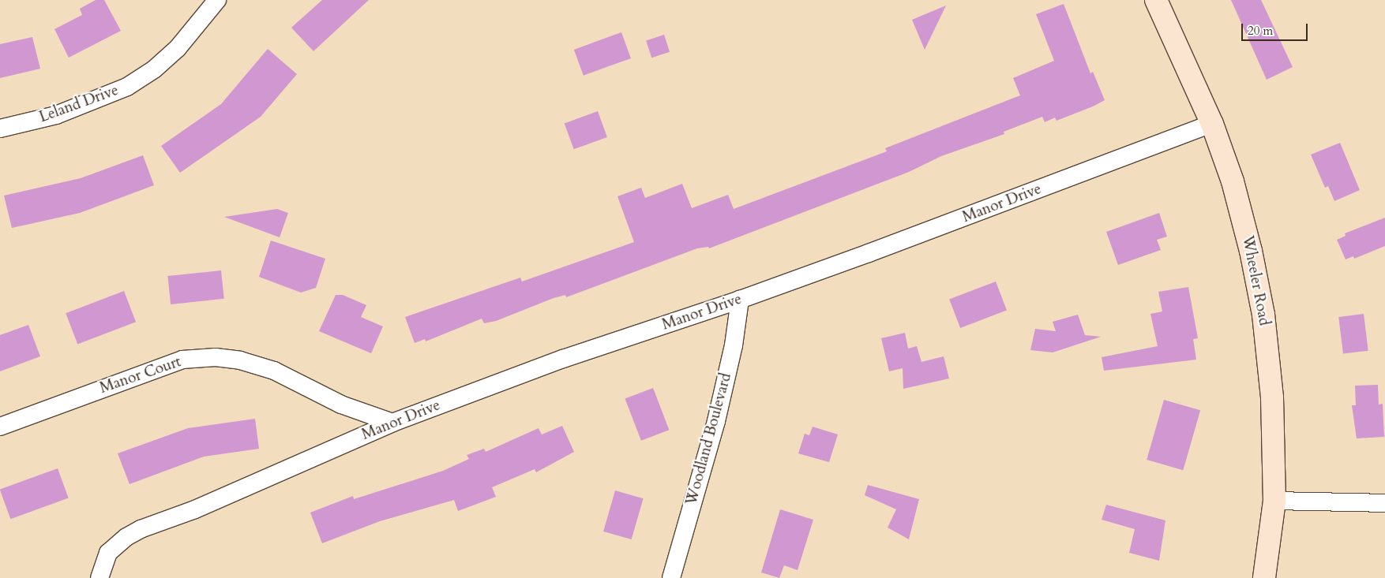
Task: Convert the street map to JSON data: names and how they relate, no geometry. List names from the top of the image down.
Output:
{
  "streets": {
    "main road": ["Wheeler Road"],
    "street": [
      "Leland Drive",
      "Manor Drive",
      "Manor Court",
      "Woodland Boulevard"
    ]
  },
  "crossings": [
    ["Manor Drive", "Wheeler Road"],
    ["Manor Drive", "Manor Court"],
    ["Manor Drive", "Woodland Boulevard"]
  ],
  "scale_bar": "20 m"
}
